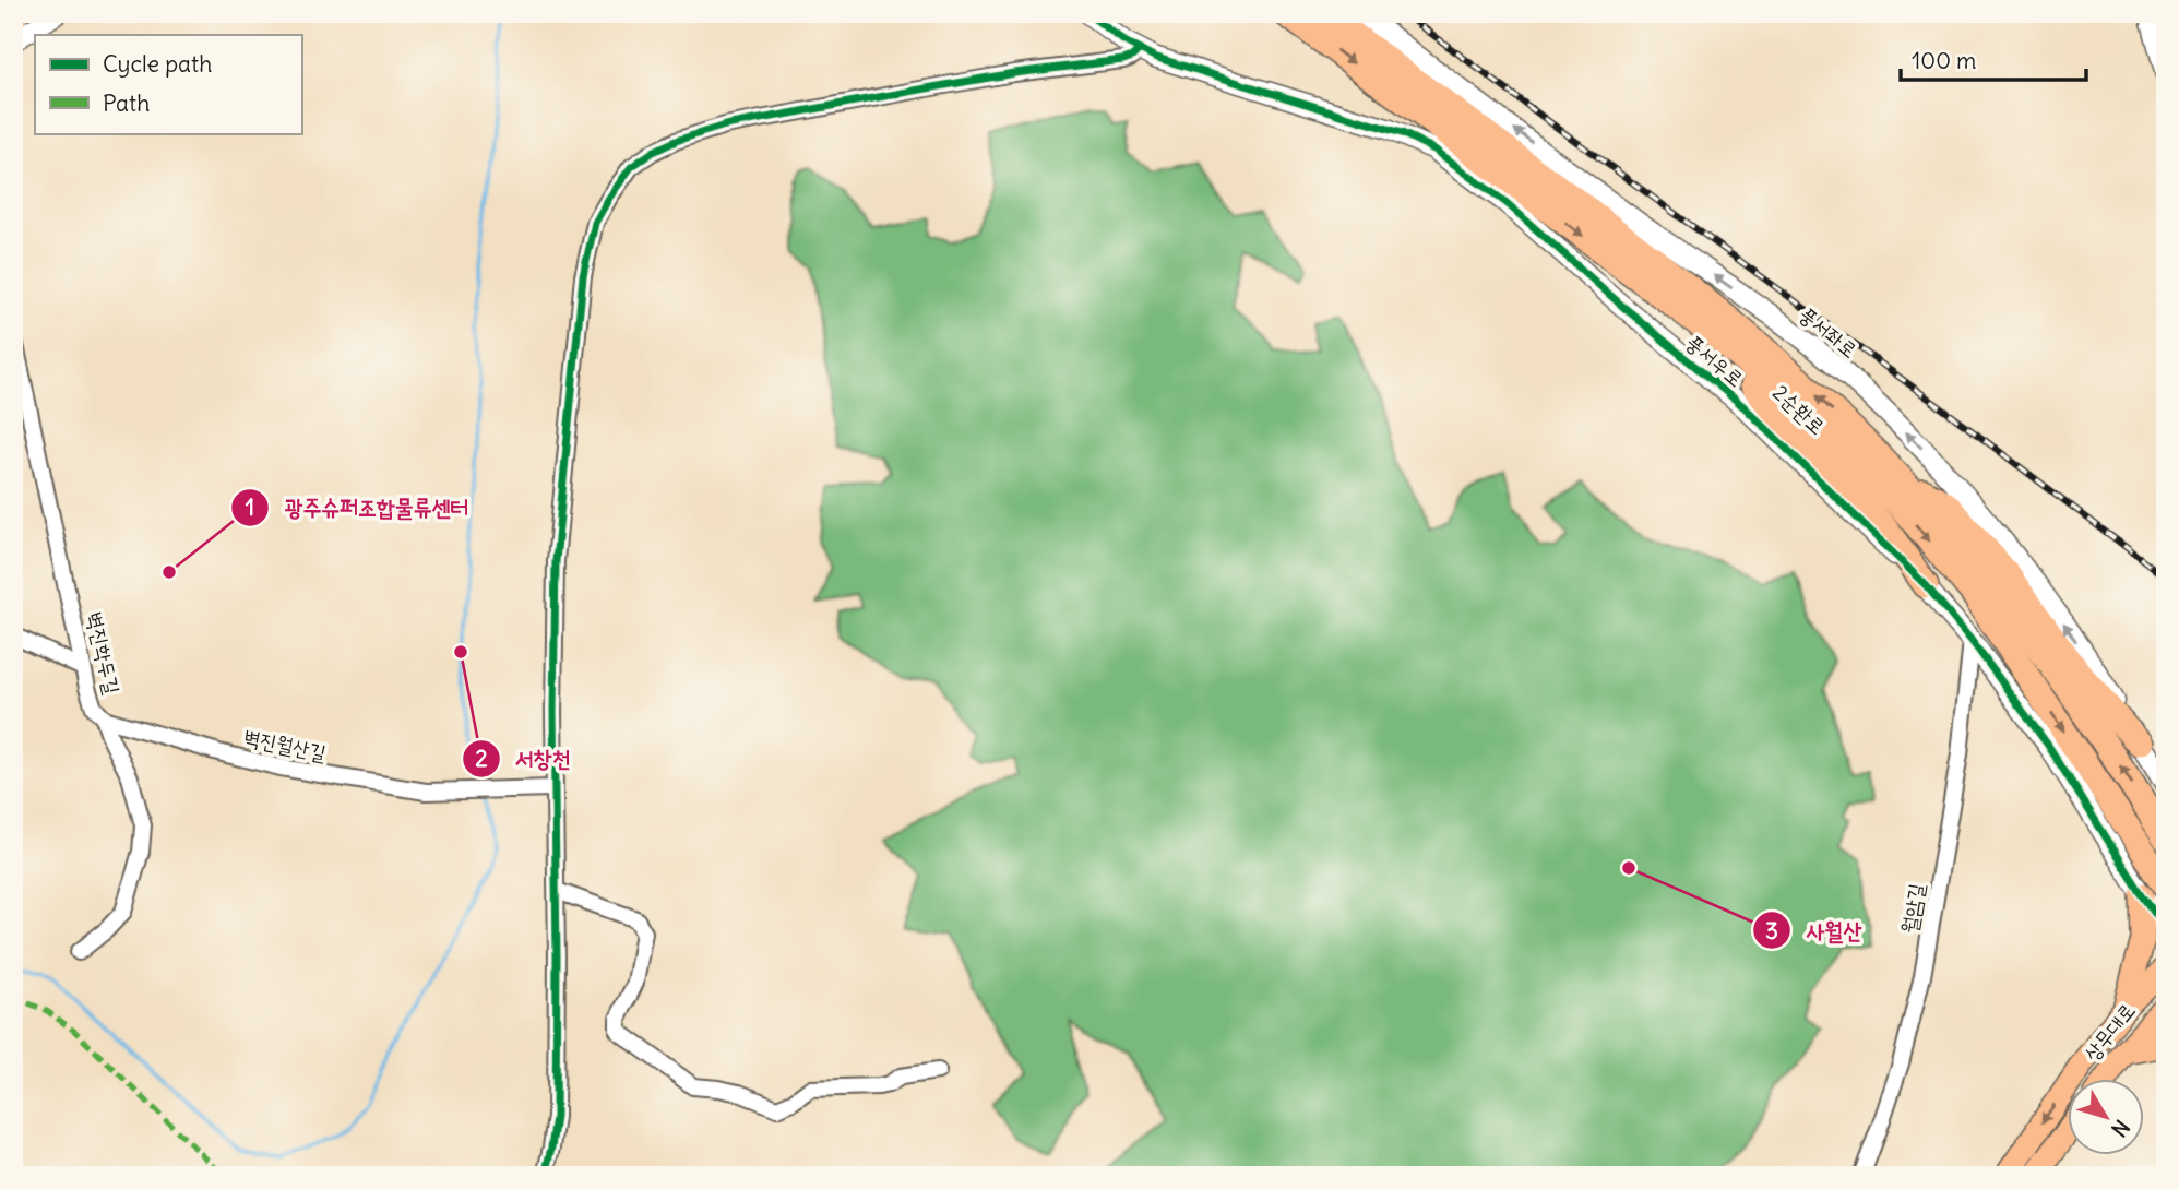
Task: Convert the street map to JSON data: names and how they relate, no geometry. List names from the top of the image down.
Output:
{
  "streets": {
    "highway": ["2순환로"],
    "main road": ["상무대로"],
    "street": [
      "풍서좌로",
      "풍서우로",
      "벽진학두길",
      "벽진월산길",
      "월암길"
    ]
  },
  "crossings": [
    ["풍서우로", "월암길"],
    ["벽진학두길", "벽진월산길"]
  ],
  "one_way": ["풍서좌로"],
  "places": ["광주슈퍼조합물류센터", "서창천", "사월산"],
  "legend": ["Cycle path", "Path"],
  "scale_bar": "100 m",
  "north": "bottom right"
}
